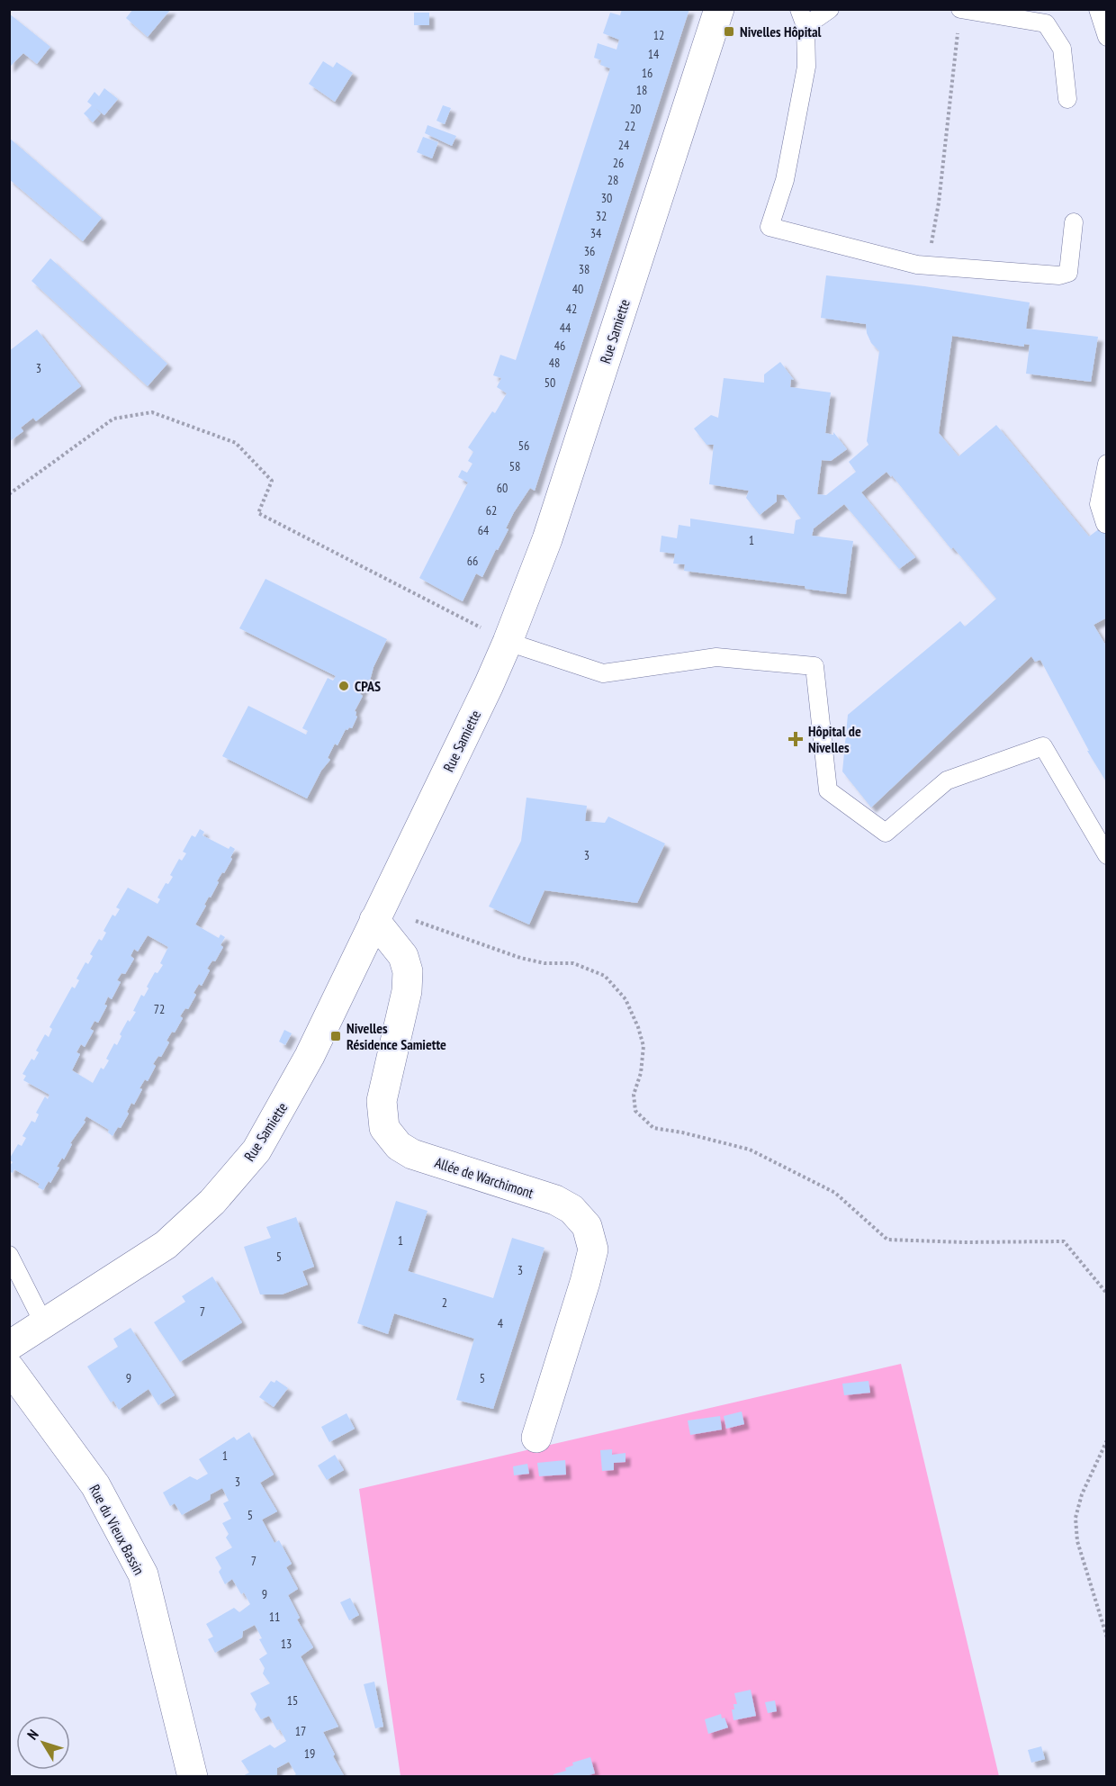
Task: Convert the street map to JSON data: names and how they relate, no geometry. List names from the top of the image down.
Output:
{
  "streets": {
    "street": ["Rue Samiette", "Allée de Warchimont", "Rue du Vieux Bassin"]
  },
  "crossings": [
    ["Rue Samiette", "Allée de Warchimont"]
  ],
  "places": {
    "transit": ["Nivelles Hôpital", "Nivelles Résidence Samiette"],
    "other": ["CPAS"],
    "health": ["Hôpital de Nivelles"]
  },
  "house_numbers": [
    "12",
    "14",
    "16",
    "18",
    "20",
    "22",
    "24",
    "26",
    "28",
    "30",
    "32",
    "34",
    "36",
    "38",
    "40",
    "42",
    "44",
    "46",
    "48",
    "3",
    "50",
    "56",
    "58",
    "60",
    "62",
    "64",
    "1",
    "66",
    "3",
    "72",
    "1",
    "5",
    "3",
    "2",
    "7",
    "4",
    "9",
    "5",
    "1",
    "3",
    "5",
    "7",
    "9",
    "11",
    "13",
    "15",
    "17",
    "19"
  ],
  "north": "top left"
}
